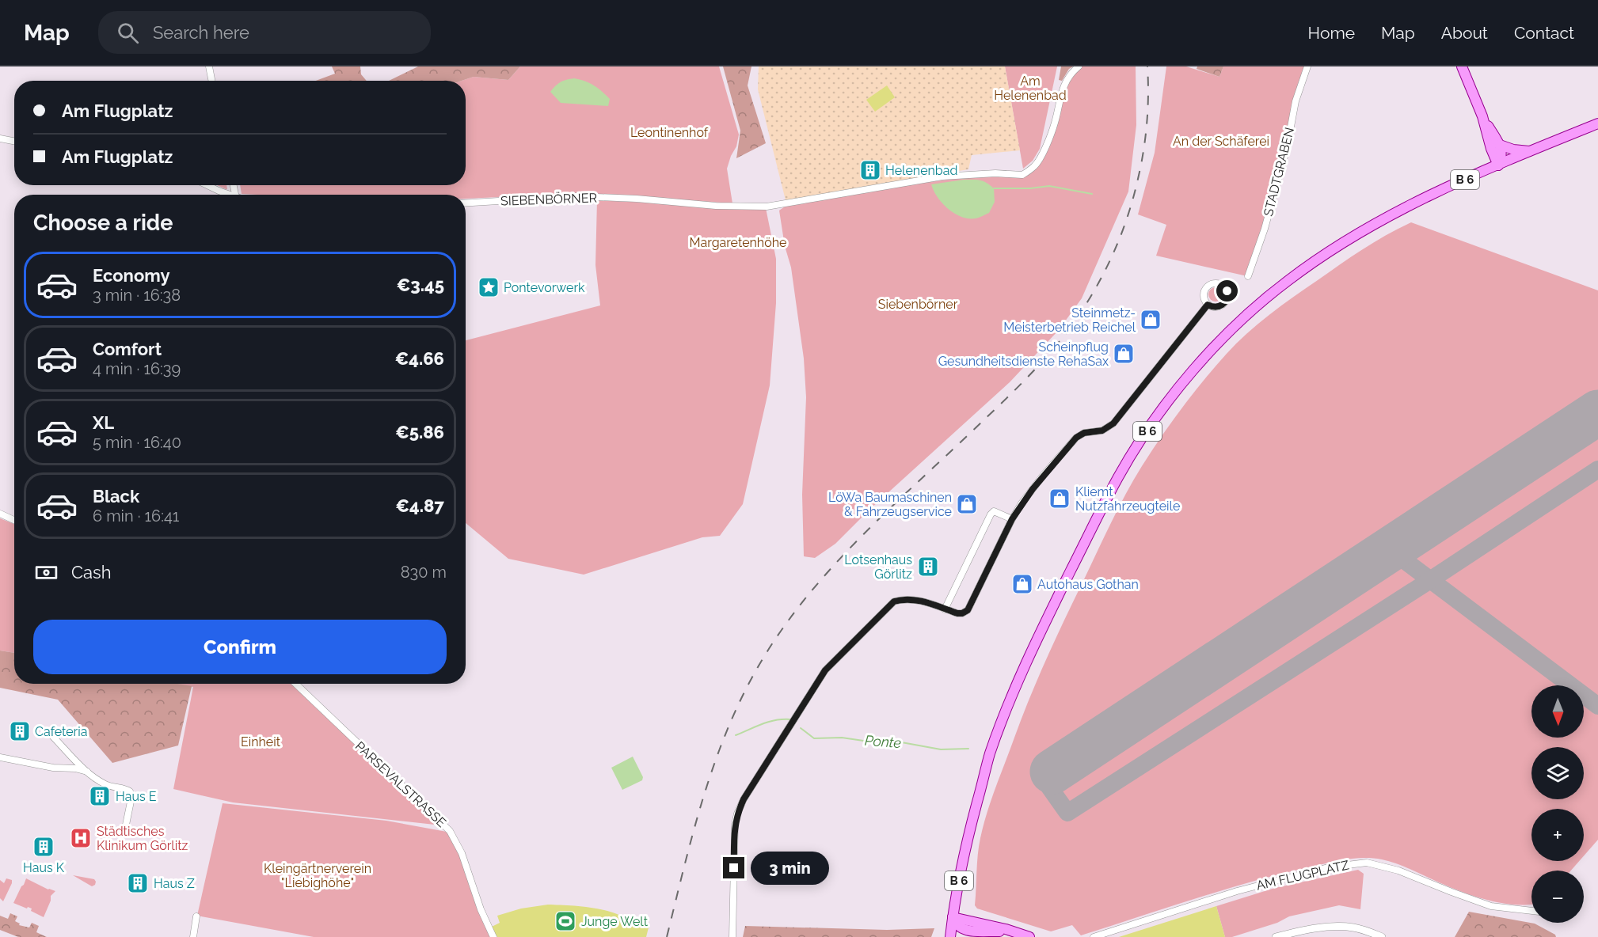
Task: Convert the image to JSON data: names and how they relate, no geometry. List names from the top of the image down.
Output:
{
  "streets": {
    "main road": ["B 6"],
    "street": [
      "STADTGRABEN",
      "SIEBENBÖRNER",
      "PARSEVALSTRASSE",
      "AM FLUGPLATZ"
    ]
  },
  "water": ["Ponte"],
  "parks": [
    "Am Helenenbad",
    "Leontinenhof",
    "An der Schäferei",
    "Margaretenhöhe",
    "Siebenbörner",
    "Einheit",
    "Kleingärtnerverein \"Liebighöhe\""
  ],
  "places": {
    "building": [
      "Helenenbad",
      "Lotsenhaus Görlitz",
      "Cafeteria",
      "Haus E",
      "Haus K",
      "Haus Z"
    ],
    "place": ["Pontevorwerk"],
    "shop": [
      "Steinmetz- Meisterbetrieb Reichel",
      "Scheinpflug Gesundheitsdienste RehaSax",
      "Kliemt Nutzfahrzeugteile",
      "LöWa Baumaschinen & Fahrzeugservice",
      "Autohaus Gothan"
    ],
    "hospital": ["Städtisches Klinikum Görlitz"],
    "sports": ["Junge Welt"]
  },
  "north": "bottom",
  "page": {
    "header": "Map",
    "search": "Search here",
    "nav": [
      "Home",
      "Map",
      "About",
      "Contact"
    ],
    "banner": ["Am Flugplatz", "Am Flugplatz"],
    "heading": "Choose a ride",
    "list": [
      {
        "name": "Economy",
        "note": "3 min · 16:38",
        "value": "€3.45"
      },
      {
        "name": "Comfort",
        "note": "4 min · 16:39",
        "value": "€4.66"
      },
      {
        "name": "XL",
        "note": "5 min · 16:40",
        "value": "€5.86"
      },
      {
        "name": "Black",
        "note": "6 min · 16:41",
        "value": "€4.87"
      }
    ],
    "pay": ["Cash", "830 m"],
    "buttons": "Confirm",
    "map_buttons": ["+", "−"],
    "bubble": "3 min"
  }
}
